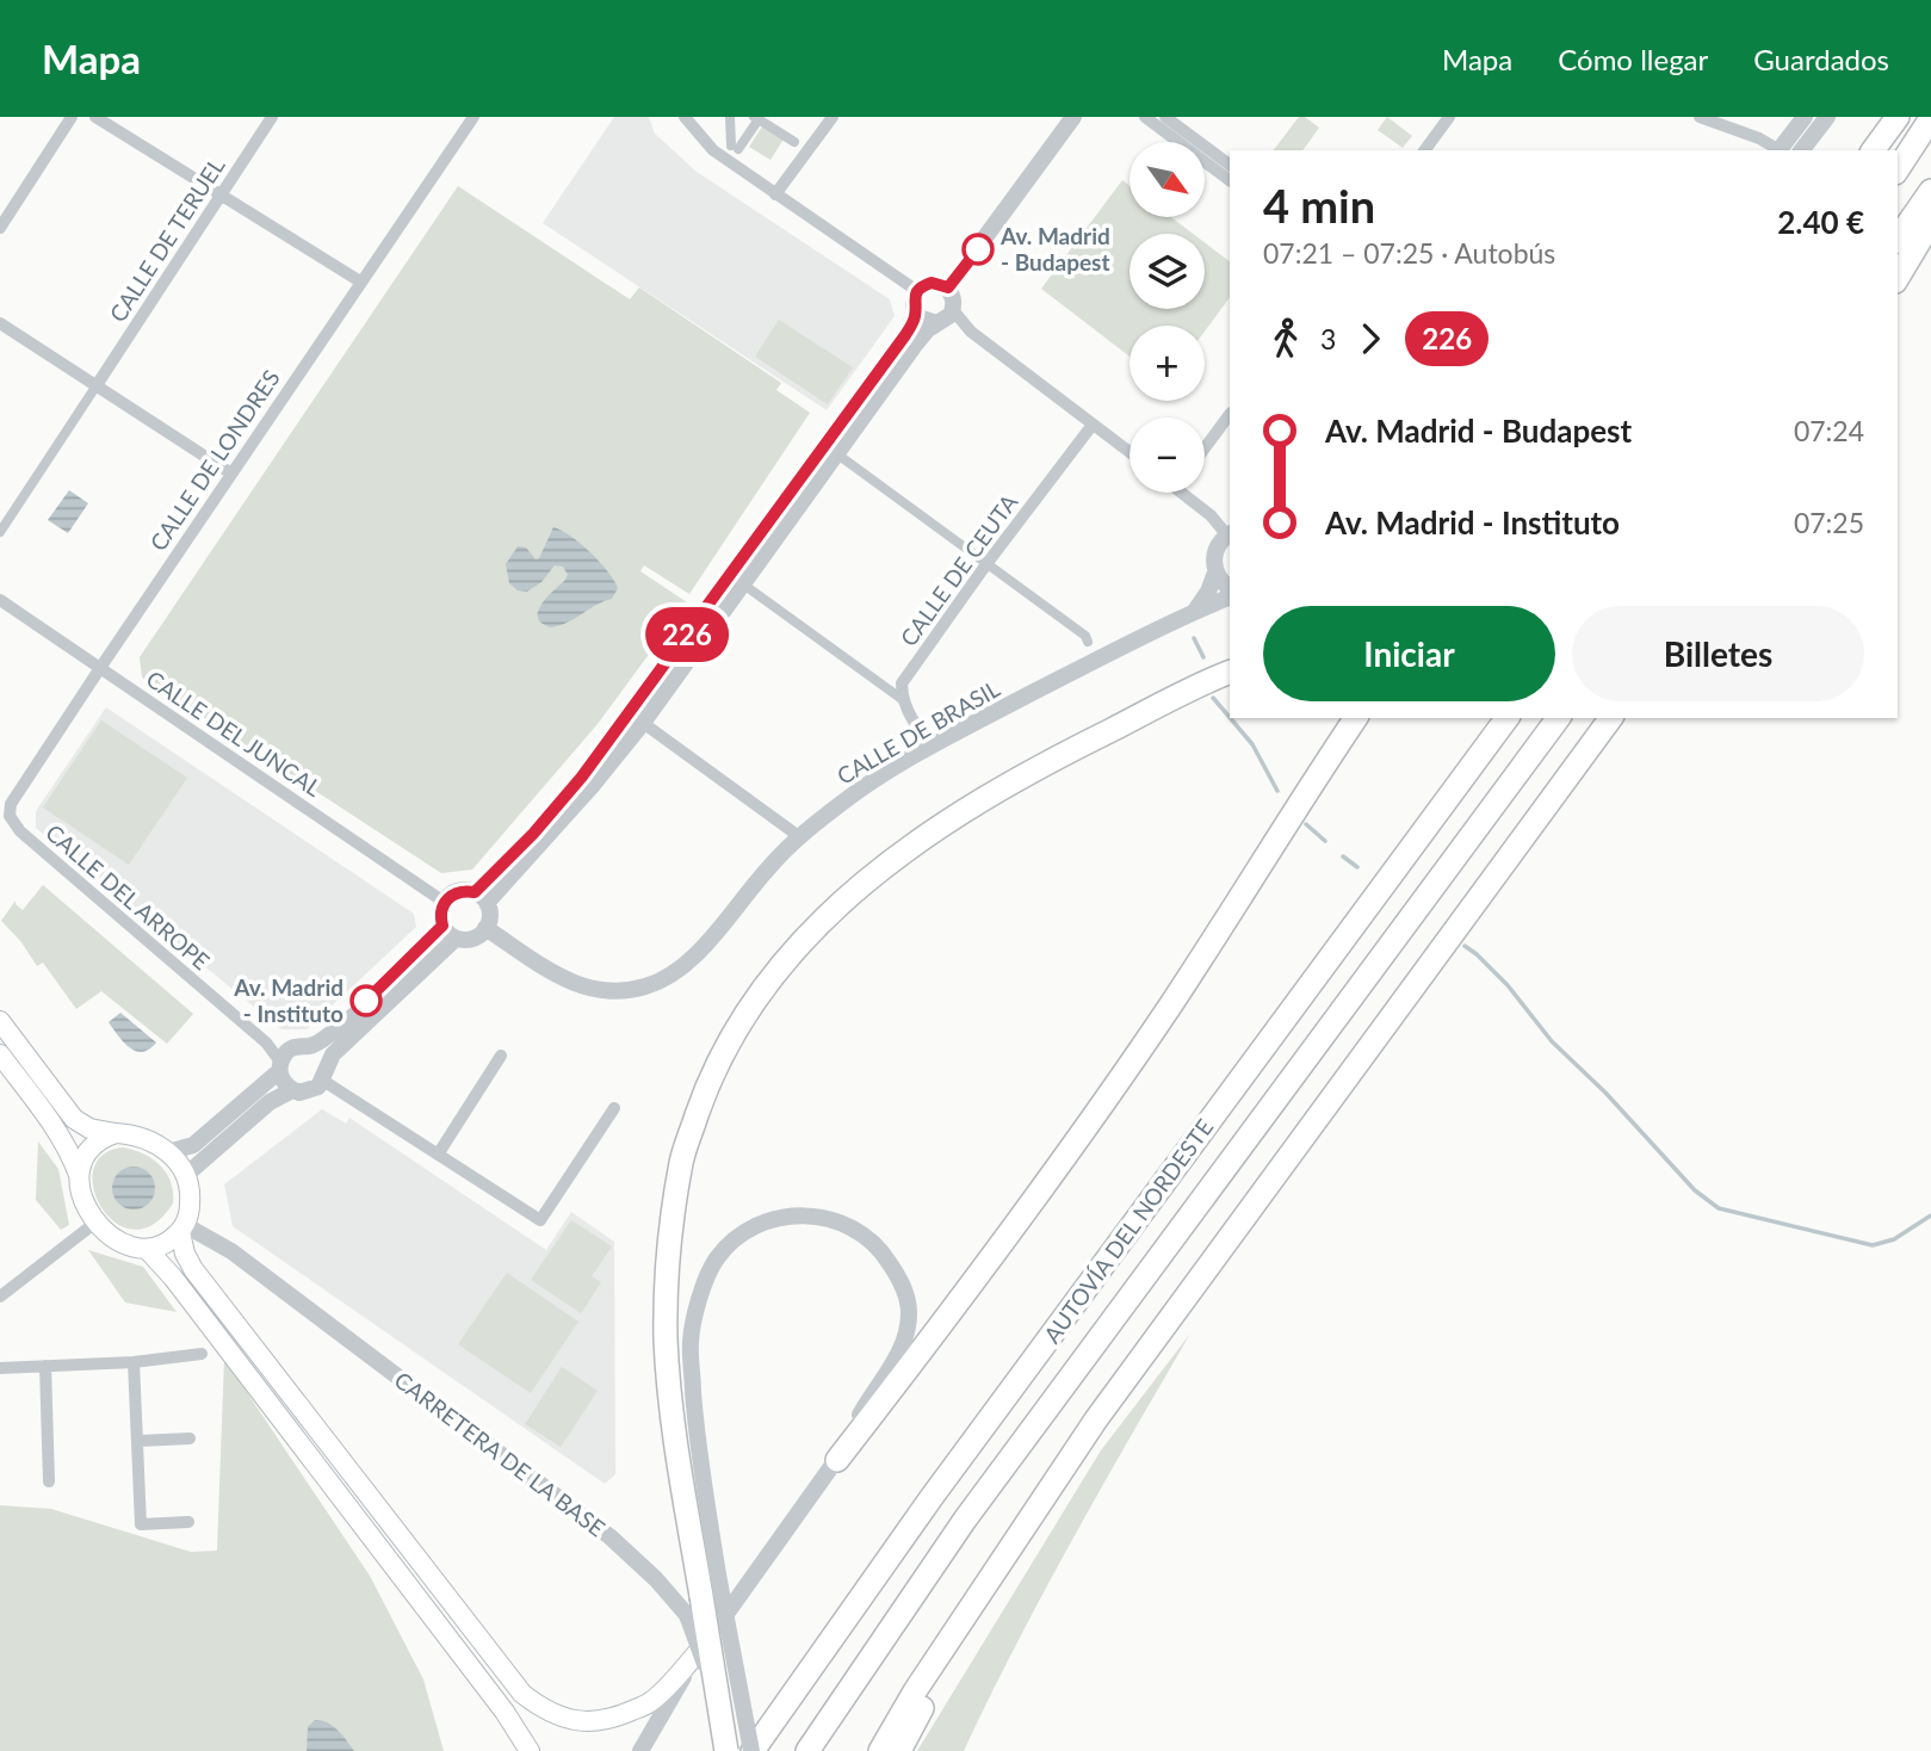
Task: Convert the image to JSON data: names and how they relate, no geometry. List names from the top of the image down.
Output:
{
  "streets": {
    "highway": ["AUTOVÍA DEL NORDESTE"],
    "street": [
      "CALLE DE TERUEL",
      "CALLE DE LONDRES",
      "CALLE DE CEUTA",
      "CALLE DE BRASIL",
      "CALLE DEL JUNCAL",
      "CALLE DEL ARROPE",
      "CARRETERA DE LA BASE"
    ]
  },
  "crossings": [
    ["CALLE DE LONDRES", "CALLE DEL JUNCAL"],
    ["CALLE DE LONDRES", "CALLE DEL ARROPE"],
    ["CALLE DE BRASIL", "CALLE DEL JUNCAL"]
  ],
  "places": ["Av. Madrid - Budapest", "Av. Madrid - Instituto"],
  "lines": ["bus line 226"],
  "north": "bottom right",
  "page": {
    "header": "Mapa",
    "nav": ["Mapa", "Cómo llegar", "Guardados"],
    "on_map": "226",
    "map_buttons": ["+", "−"],
    "heading": ["4 min", "07:21 – 07:25 · Autobús", "2.40 €"],
    "legs": ["3", "226"],
    "list": [
      {
        "name": "Av. Madrid - Budapest",
        "value": "07:24"
      },
      {
        "name": "Av. Madrid - Instituto",
        "value": "07:25"
      }
    ],
    "buttons": ["Iniciar", "Billetes"]
  }
}
